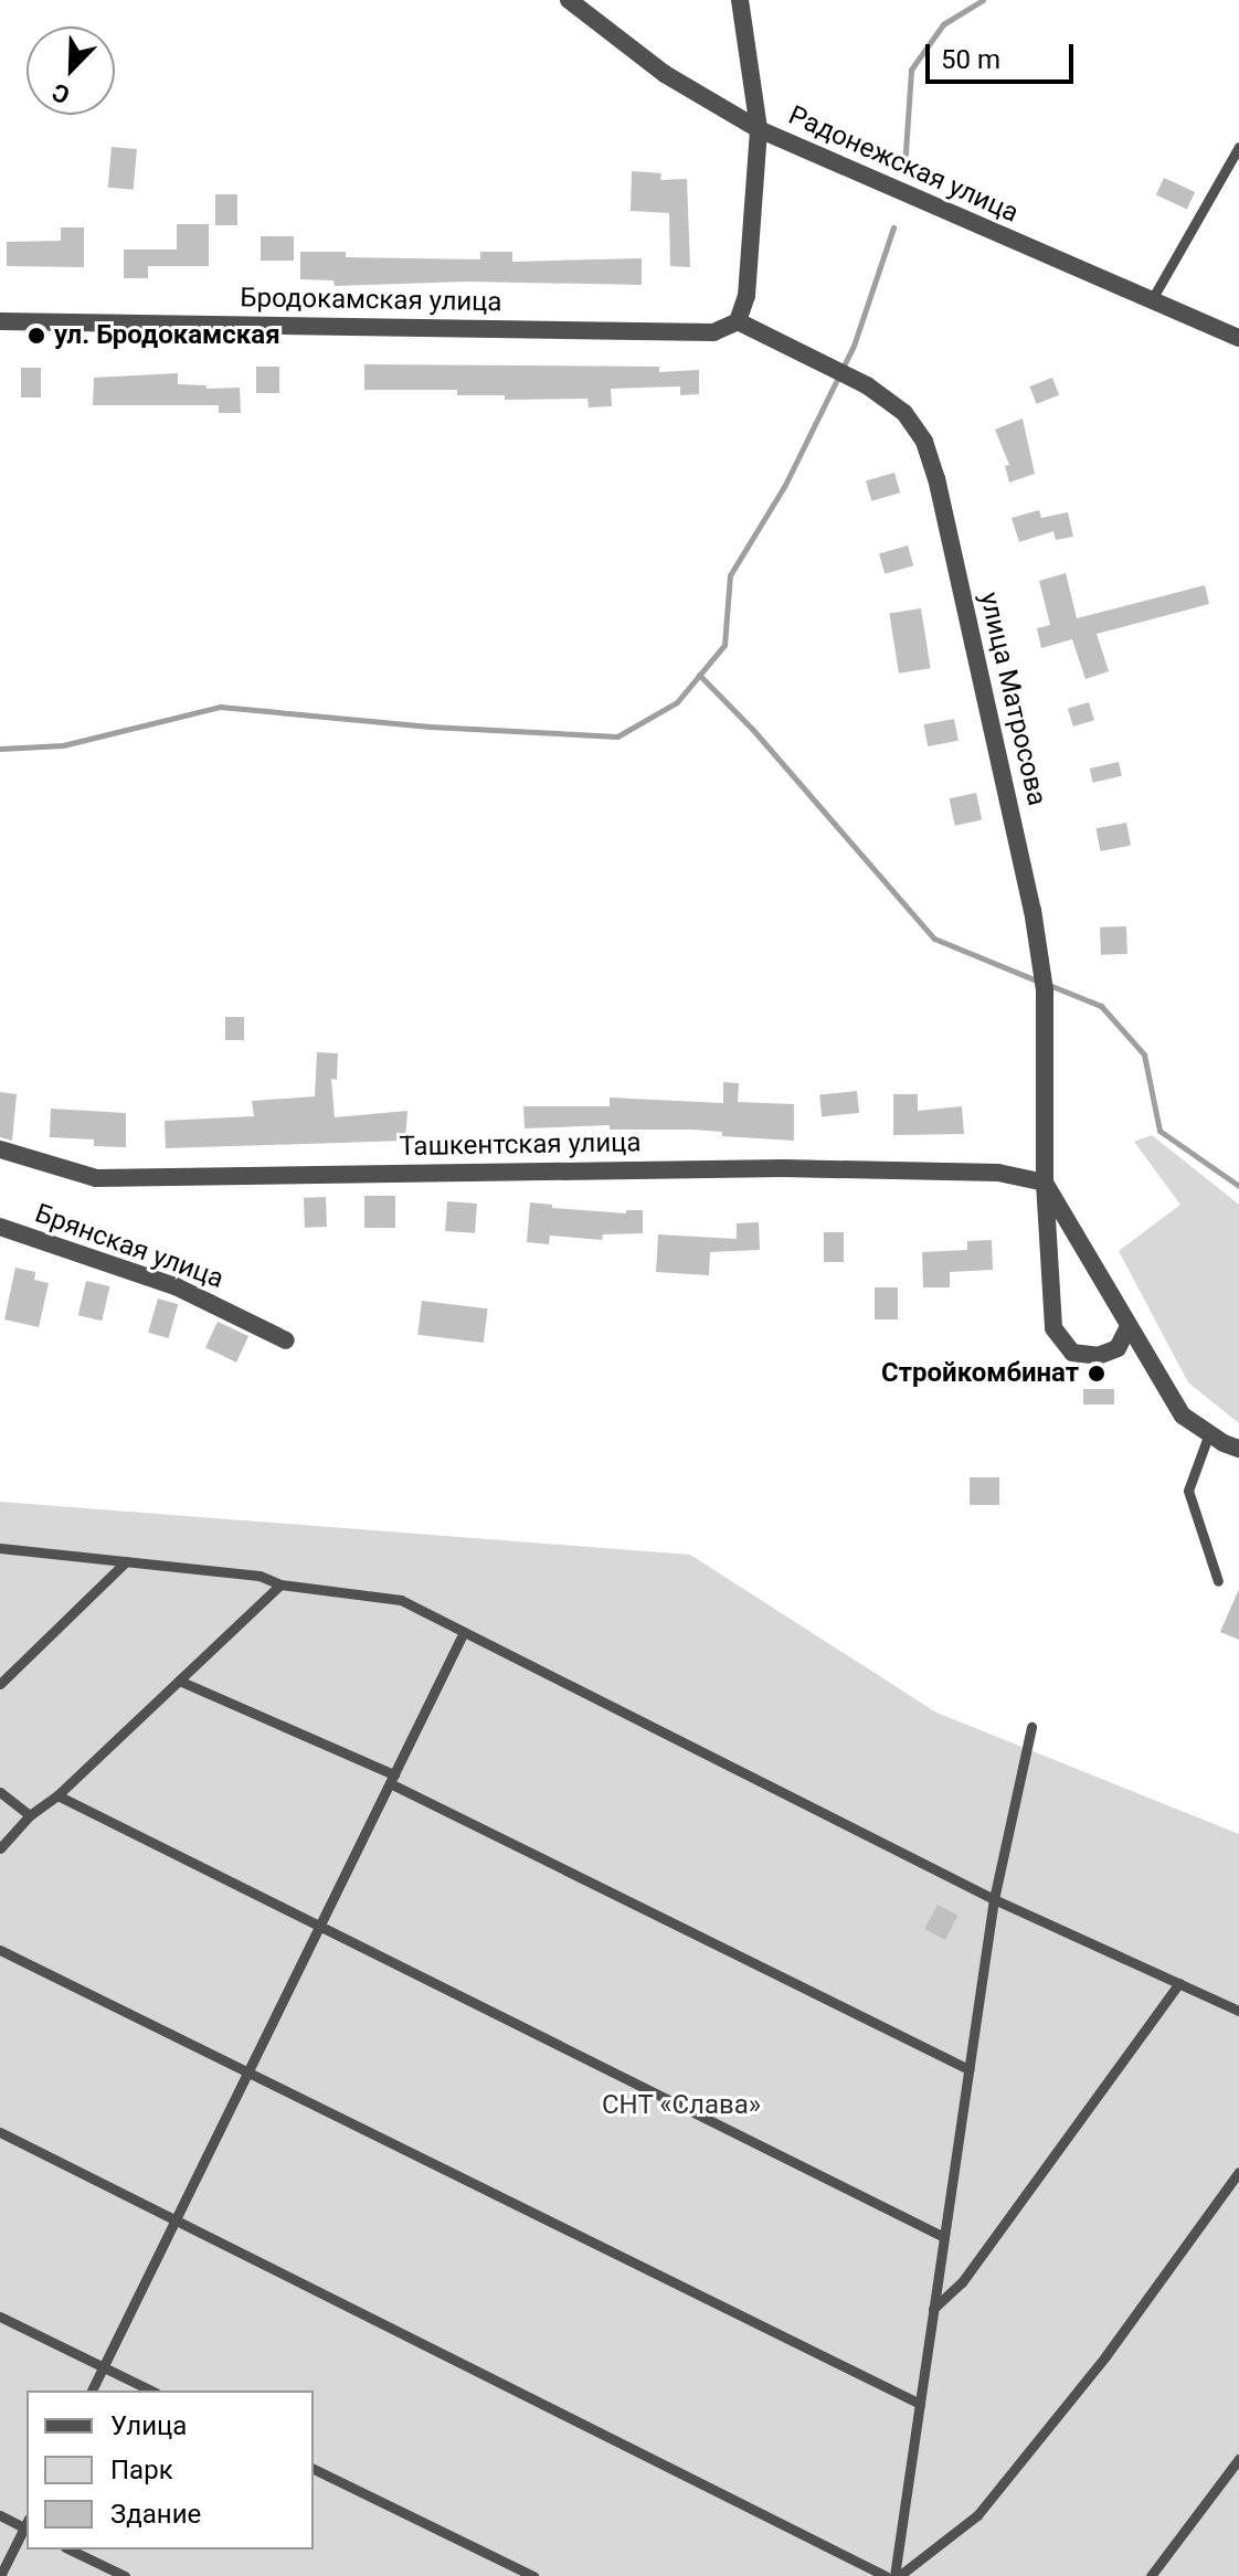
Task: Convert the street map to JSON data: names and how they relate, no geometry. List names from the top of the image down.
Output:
{
  "streets": {
    "street": [
      "Радонежская улица",
      "Бродокамская улица",
      "улица Матросова",
      "Ташкентская улица",
      "Брянская улица"
    ]
  },
  "crossings": [
    ["Бродокамская улица", "улица Матросова"],
    ["улица Матросова", "Ташкентская улица"]
  ],
  "parks": ["СНТ «Слава»"],
  "places": ["ул. Бродокамская", "Стройкомбинат"],
  "legend": ["Улица", "Парк", "Здание"],
  "scale_bar": "50 m",
  "north": "bottom left"
}
